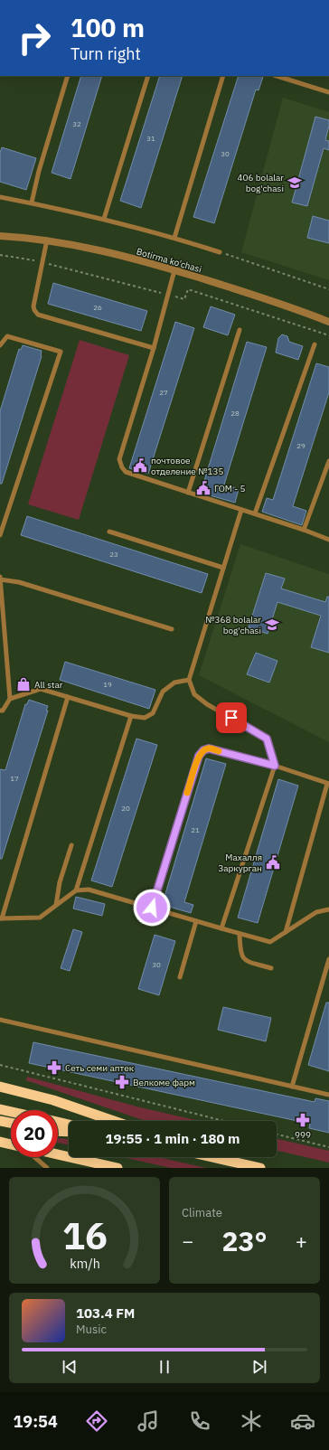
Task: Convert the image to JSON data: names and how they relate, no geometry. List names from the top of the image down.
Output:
{
  "streets": {
    "street": ["Botirma ko'chasi"]
  },
  "places": {
    "school or university": ["406 bolalar bog'chasi", "№368 bolalar bog'chasi"],
    "public building": ["почтовое отделение №135", "ГОМ - 5", "Махалля Заркурган"],
    "shop": ["All star"],
    "pharmacy": ["Сеть семи аптек", "Велкоме фарм", "999"]
  },
  "house_numbers": [
    "32",
    "31",
    "30",
    "26",
    "27",
    "28",
    "29",
    "23",
    "19",
    "17",
    "20",
    "21",
    "30"
  ],
  "page": {
    "turn": ["100 m", "Turn right"],
    "limit": "20",
    "trip": "19:55 · 1 min · 180 m",
    "tile": "Climate",
    "heat": ["−", "23°", "+"],
    "song": ["103.4 FM", "Music"],
    "tabs": "19:54",
    "gauge": ["16", "km/h"]
  }
}
